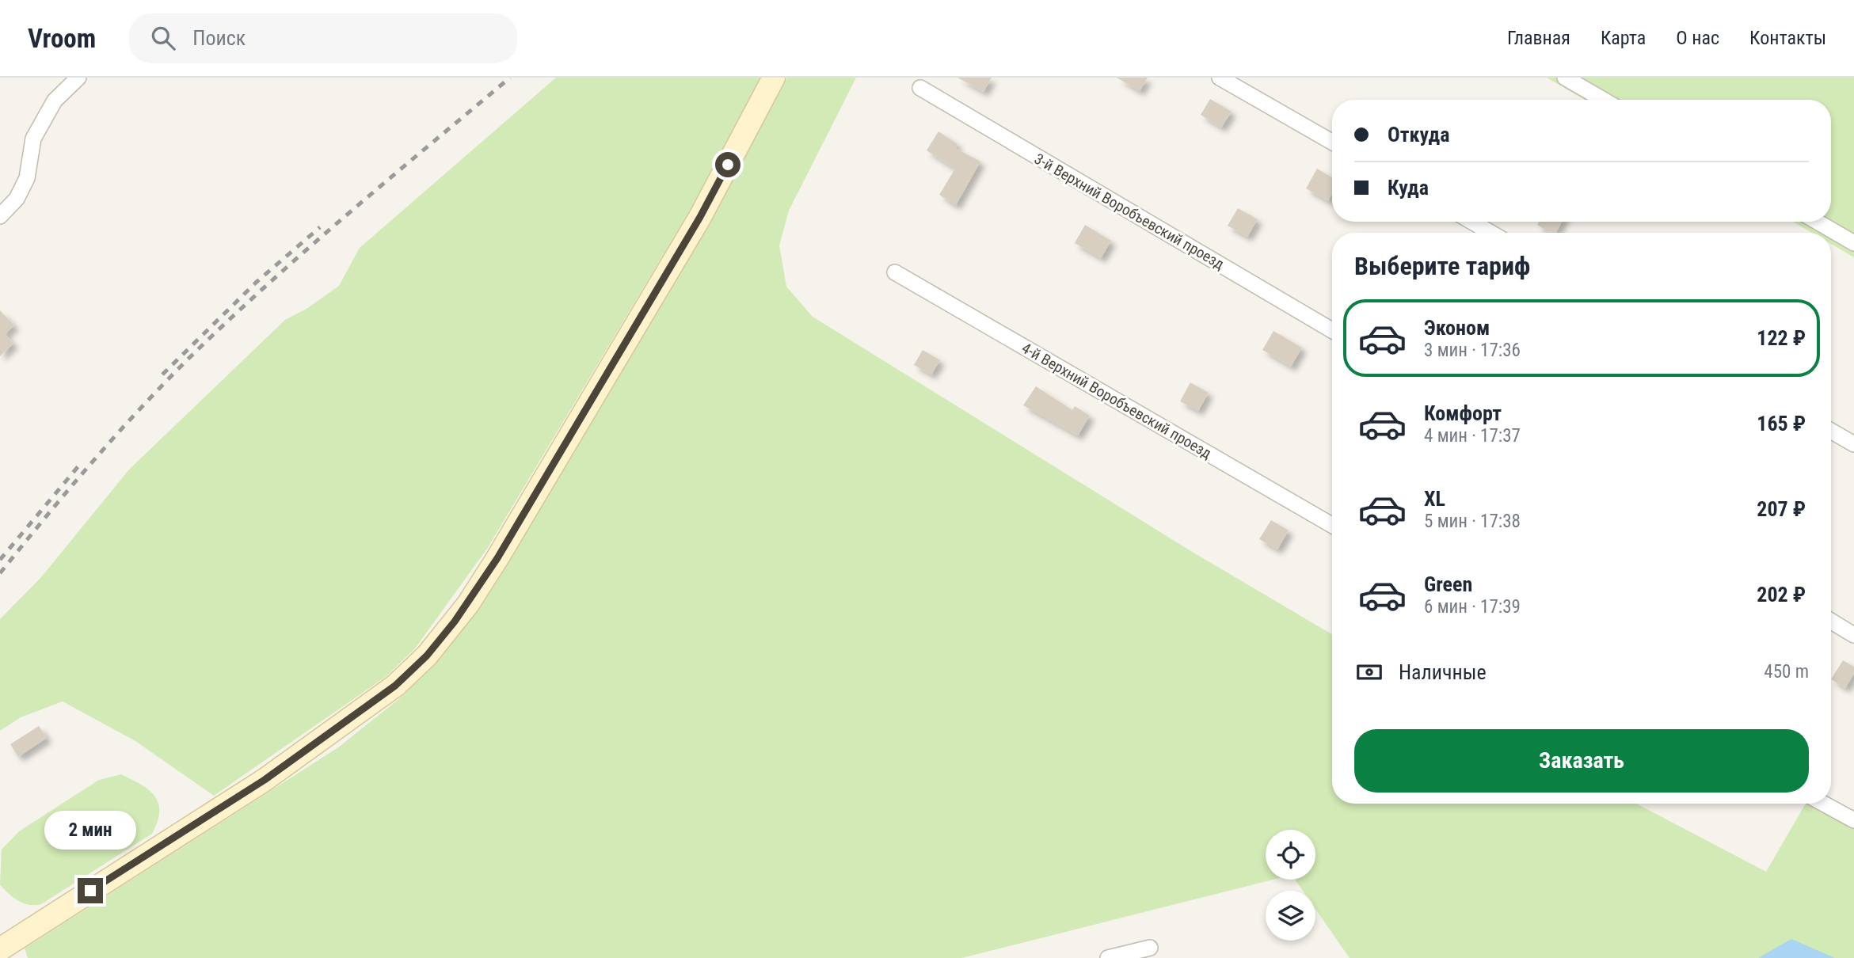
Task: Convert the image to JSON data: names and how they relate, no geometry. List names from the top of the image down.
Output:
{
  "streets": {
    "street": ["3-й Верхний Воробъевский проезд", "4-й Верхний Воробъевский проезд"]
  },
  "page": {
    "header": "Vroom",
    "search": "Поиск",
    "nav": [
      "Главная",
      "Карта",
      "О нас",
      "Контакты"
    ],
    "banner": ["Откуда", "Куда"],
    "heading": "Выберите тариф",
    "list": [
      {
        "name": "Эконом",
        "note": "3 мин · 17:36",
        "value": "122 ₽"
      },
      {
        "name": "Комфорт",
        "note": "4 мин · 17:37",
        "value": "165 ₽"
      },
      {
        "name": "XL",
        "note": "5 мин · 17:38",
        "value": "207 ₽"
      },
      {
        "name": "Green",
        "note": "6 мин · 17:39",
        "value": "202 ₽"
      }
    ],
    "pay": ["Наличные", "450 m"],
    "buttons": "Заказать",
    "bubble": "2 мин"
  }
}
